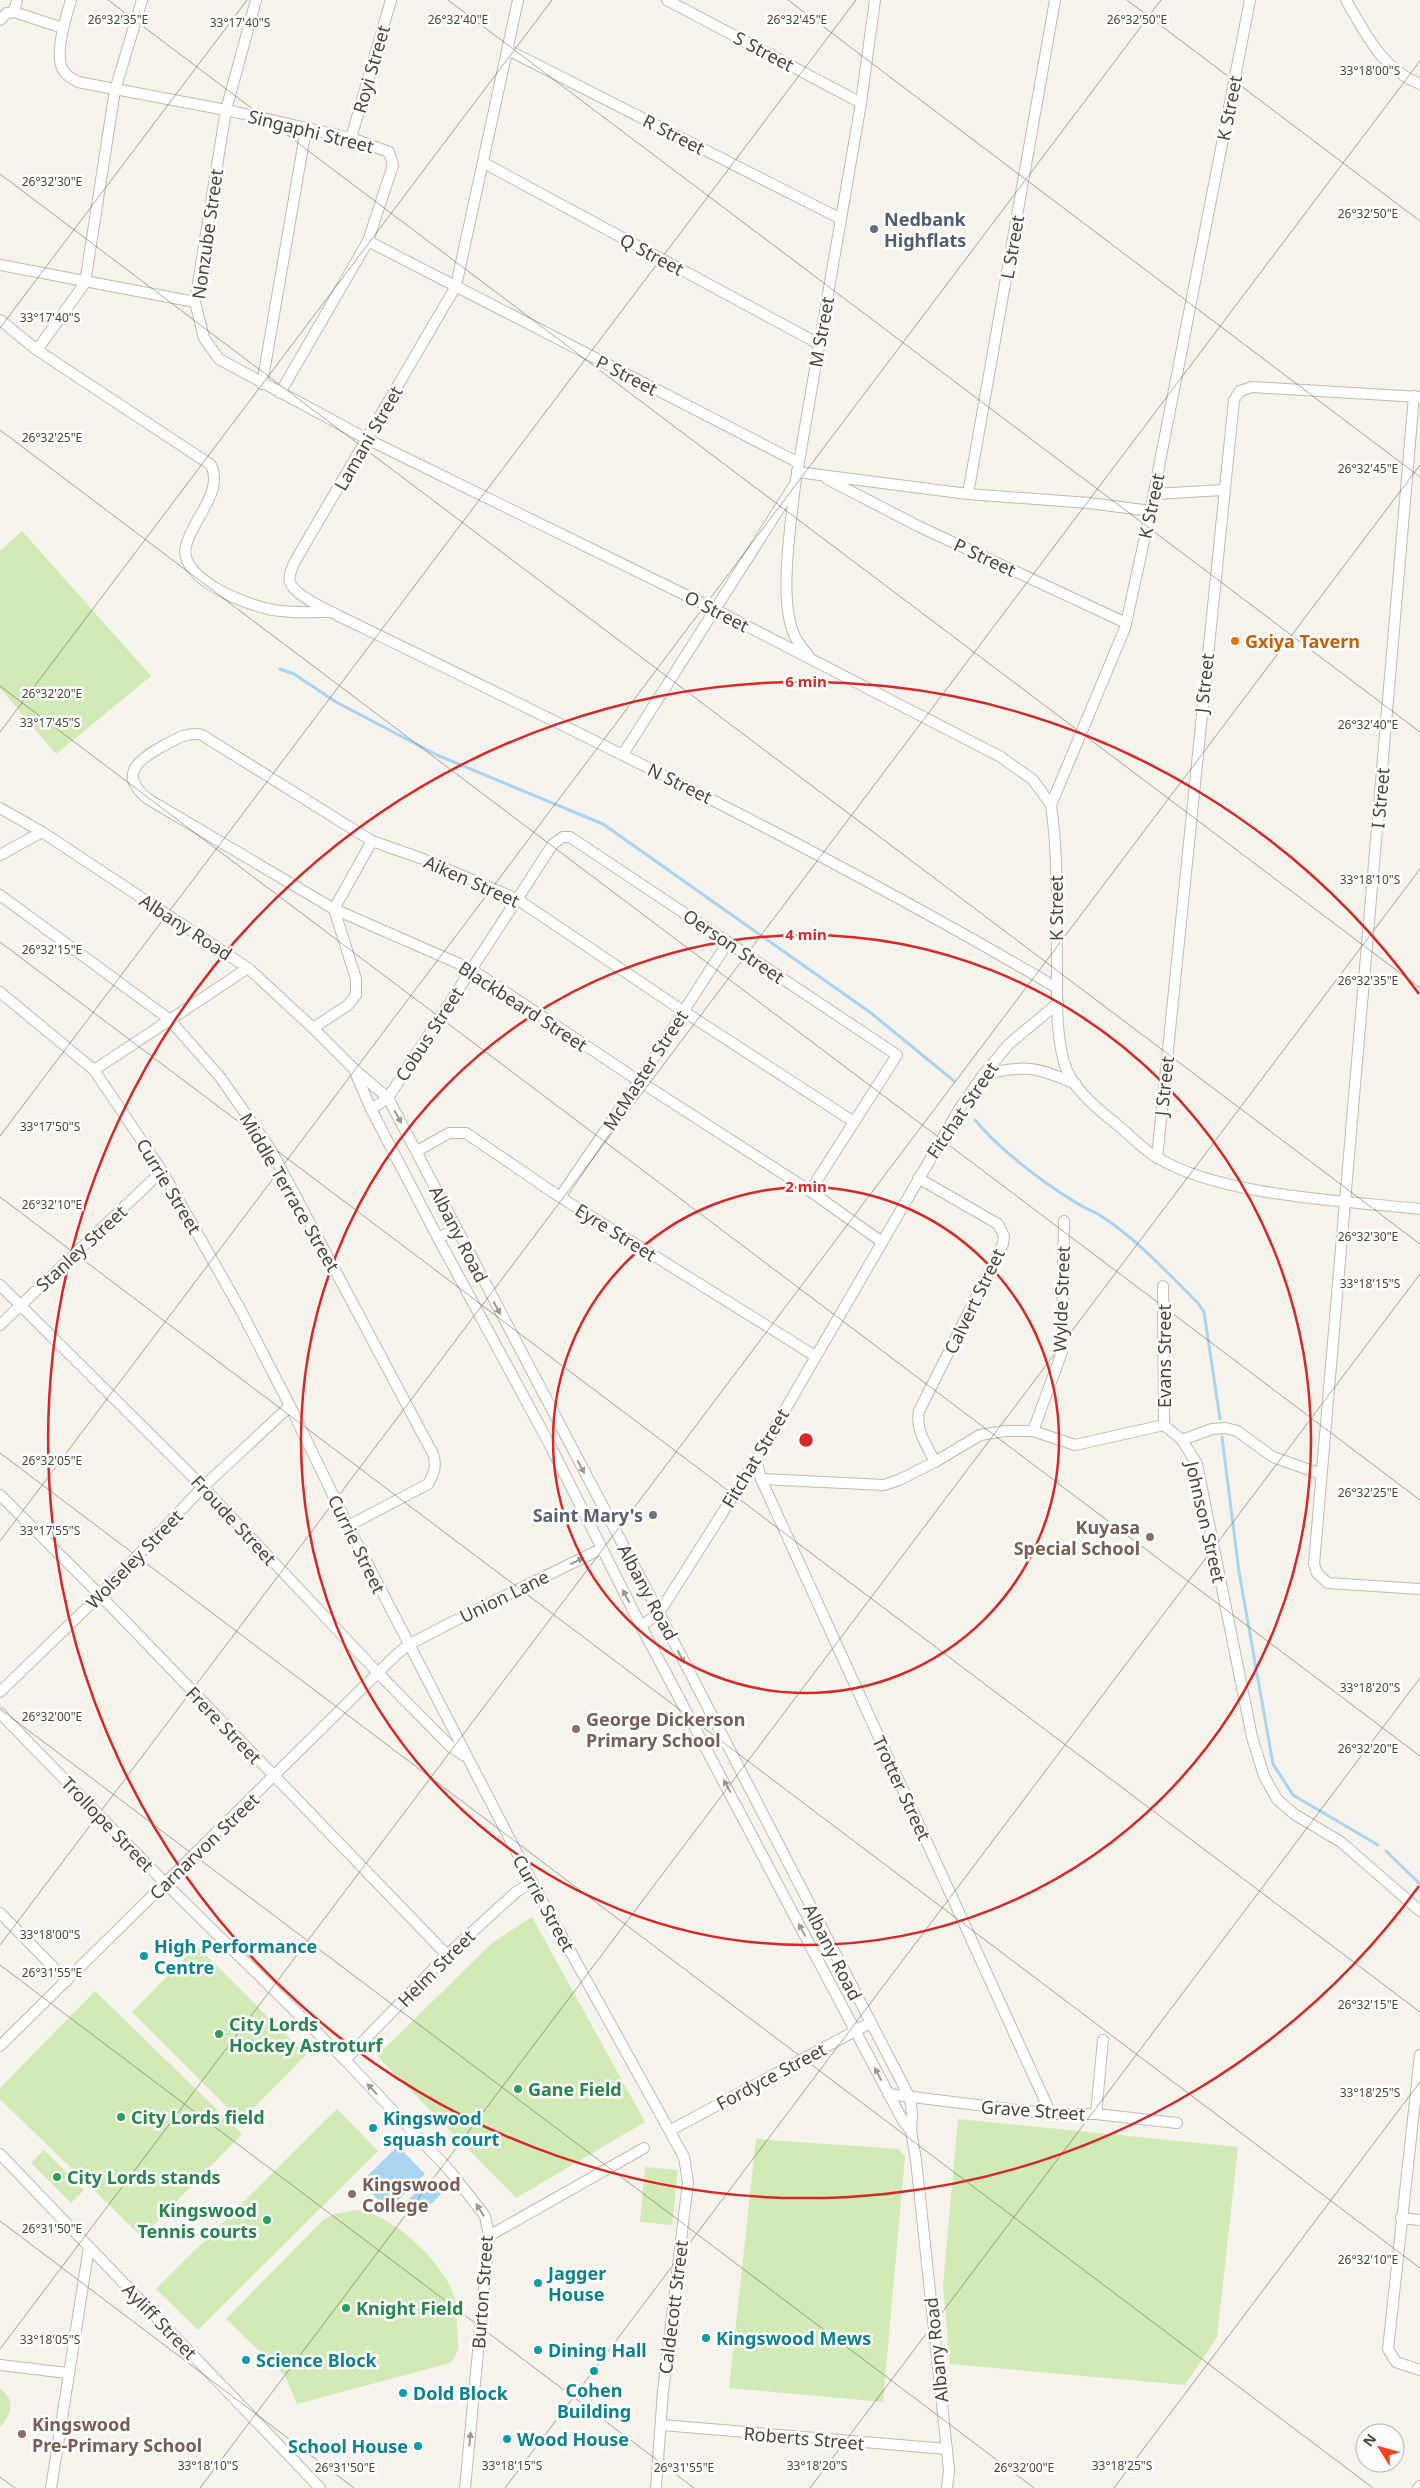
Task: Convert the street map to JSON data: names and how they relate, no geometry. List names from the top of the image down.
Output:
{
  "streets": {
    "street": [
      "S Street",
      "Royi Street",
      "K Street",
      "Singaphi Street",
      "R Street",
      "Nonzube Street",
      "L Street",
      "Q Street",
      "M Street",
      "P Street",
      "Lamani Street",
      "O Street",
      "J Street",
      "N Street",
      "I Street",
      "Aiken Street",
      "Albany Road",
      "Oerson Street",
      "Blackbeard Street",
      "Cobus Street",
      "McMaster Street",
      "Fitchat Street",
      "Currie Street",
      "Middle Terrace Street",
      "Eyre Street",
      "Stanley Street",
      "Wylde Street",
      "Calvert Street",
      "Evans Street",
      "Froude Street",
      "Johnson Street",
      "Wolseley Street",
      "Union Lane",
      "Frere Street",
      "Trotter Street",
      "Trollope Street",
      "Carnarvon Street",
      "Helm Street",
      "Fordyce Street",
      "Grave Street",
      "Burton Street",
      "Caldecott Street",
      "Ayliff Street",
      "Roberts Street"
    ]
  },
  "crossings": [
    ["S Street", "M Street"],
    ["Royi Street", "Singaphi Street"],
    ["K Street", "P Street"],
    ["K Street", "O Street"],
    ["K Street", "N Street"],
    ["K Street", "Fitchat Street"],
    ["Singaphi Street", "Nonzube Street"],
    ["Singaphi Street", "P Street"],
    ["R Street", "M Street"],
    ["R Street", "Lamani Street"],
    ["Nonzube Street", "Lamani Street"],
    ["Nonzube Street", "O Street"],
    ["L Street", "P Street"],
    ["Q Street", "M Street"],
    ["Q Street", "Lamani Street"],
    ["M Street", "P Street"],
    ["M Street", "O Street"],
    ["P Street", "Lamani Street"],
    ["Lamani Street", "O Street"],
    ["Lamani Street", "N Street"],
    ["J Street", "I Street"],
    ["Aiken Street", "Oerson Street"],
    ["Aiken Street", "Blackbeard Street"],
    ["Aiken Street", "Cobus Street"],
    ["Aiken Street", "McMaster Street"],
    ["Albany Road", "Cobus Street"],
    ["Albany Road", "Fitchat Street"],
    ["Albany Road", "Eyre Street"],
    ["Albany Road", "Union Lane"],
    ["Albany Road", "Fordyce Street"],
    ["Albany Road", "Grave Street"],
    ["Albany Road", "Roberts Street"],
    ["Oerson Street", "Cobus Street"],
    ["Oerson Street", "McMaster Street"],
    ["Blackbeard Street", "Cobus Street"],
    ["Blackbeard Street", "McMaster Street"],
    ["Blackbeard Street", "Fitchat Street"],
    ["McMaster Street", "Eyre Street"],
    ["Fitchat Street", "Eyre Street"],
    ["Fitchat Street", "Calvert Street"],
    ["Fitchat Street", "Trotter Street"],
    ["Currie Street", "Middle Terrace Street"],
    ["Currie Street", "Stanley Street"],
    ["Currie Street", "Froude Street"],
    ["Currie Street", "Wolseley Street"],
    ["Currie Street", "Union Lane"],
    ["Currie Street", "Carnarvon Street"],
    ["Currie Street", "Helm Street"],
    ["Currie Street", "Fordyce Street"],
    ["Currie Street", "Caldecott Street"],
    ["Stanley Street", "Froude Street"],
    ["Evans Street", "Johnson Street"],
    ["Froude Street", "Wolseley Street"],
    ["Froude Street", "Carnarvon Street"],
    ["Wolseley Street", "Frere Street"],
    ["Union Lane", "Carnarvon Street"],
    ["Frere Street", "Carnarvon Street"],
    ["Frere Street", "Helm Street"],
    ["Trotter Street", "Grave Street"],
    ["Trollope Street", "Carnarvon Street"],
    ["Trollope Street", "Helm Street"],
    ["Trollope Street", "Burton Street"],
    ["Helm Street", "Burton Street"],
    ["Fordyce Street", "Caldecott Street"],
    ["Caldecott Street", "Roberts Street"]
  ],
  "one_way": ["Union Lane", "Burton Street"],
  "places": [
    "Nedbank Highflats",
    "Gxiya Tavern",
    "Saint Mary's",
    "Kuyasa Special School",
    "George Dickerson Primary School",
    "High Performance Centre",
    "City Lords Hockey Astroturf",
    "Gane Field",
    "City Lords field",
    "Kingswood squash court",
    "City Lords stands",
    "Kingswood College",
    "Kingswood Tennis courts",
    "Jagger House",
    "Knight Field",
    "Kingswood Mews",
    "Dining Hall",
    "Science Block",
    "Cohen Building",
    "Dold Block",
    "Kingswood Pre-Primary School",
    "Wood House",
    "School House"
  ],
  "north": "top left",
  "coordinates": [
    "26°32'35\"E",
    "26°32'40\"E",
    "26°32'45\"E",
    "26°32'50\"E",
    "33°17'40\"S",
    "33°18'00\"S",
    "26°32'30\"E",
    "26°32'25\"E",
    "26°32'20\"E",
    "33°17'45\"S",
    "33°18'10\"S",
    "26°32'15\"E",
    "33°17'50\"S",
    "26°32'10\"E",
    "33°18'15\"S",
    "26°32'05\"E",
    "33°17'55\"S",
    "33°18'20\"S",
    "26°32'00\"E",
    "26°31'55\"E",
    "33°18'25\"S",
    "26°31'50\"E",
    "33°18'05\"S"
  ],
  "rings": ["6 min", "4 min", "2 min"]
}
